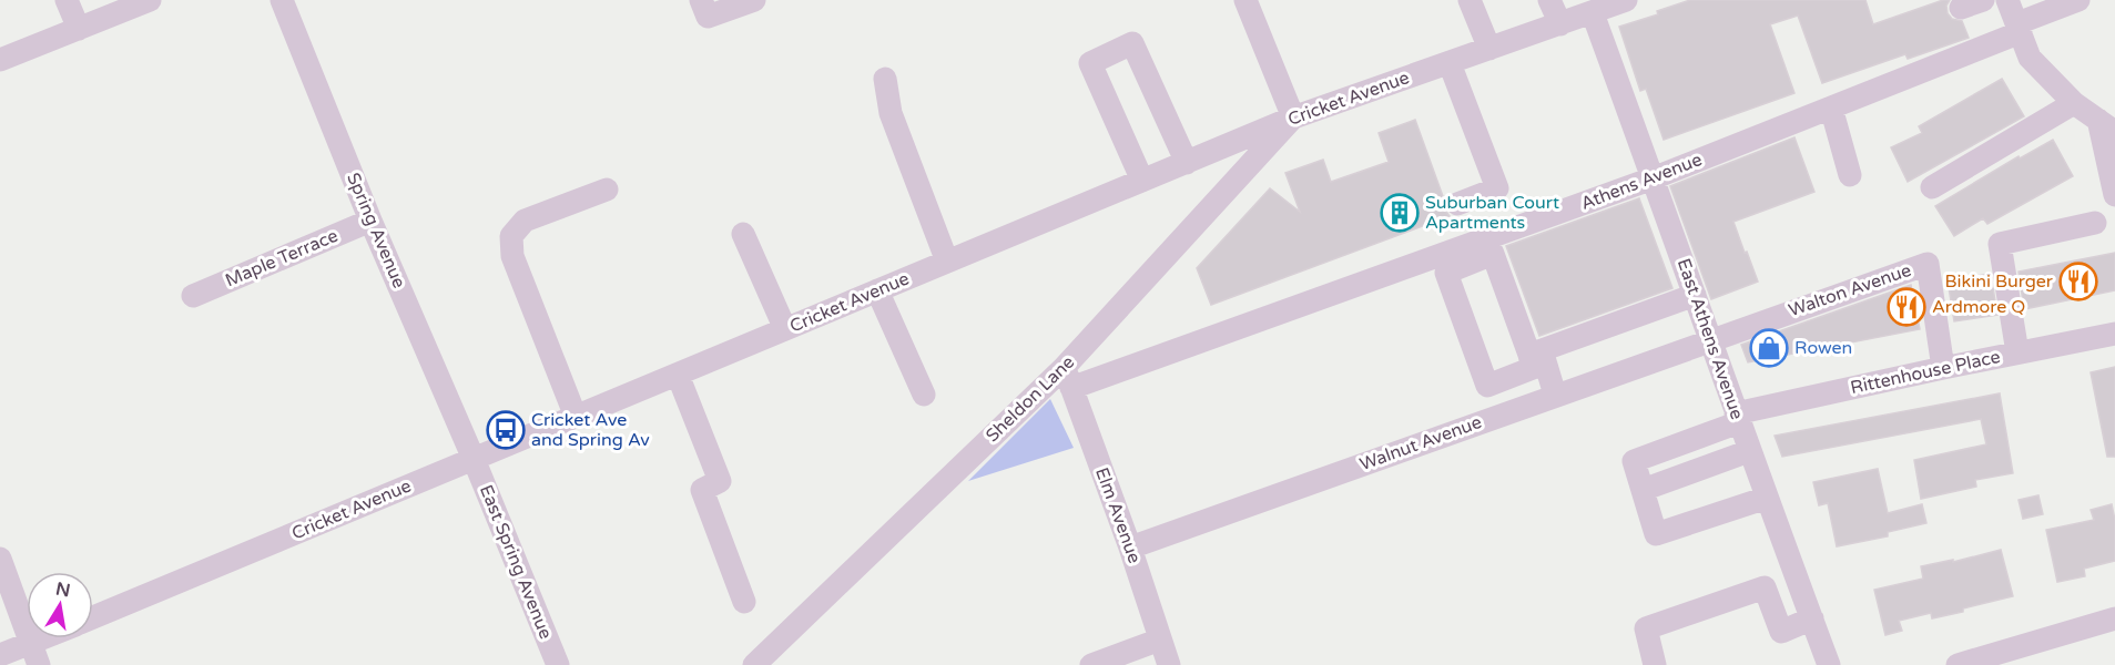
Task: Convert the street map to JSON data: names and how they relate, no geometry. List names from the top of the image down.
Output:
{
  "streets": {
    "street": [
      "Cricket Avenue",
      "Athens Avenue",
      "Spring Avenue",
      "Maple Terrace",
      "Walton Avenue",
      "East Athens Avenue",
      "Rittenhouse Place",
      "Sheldon Lane",
      "Walnut Avenue",
      "Elm Avenue",
      "East Spring Avenue"
    ]
  },
  "crossings": [
    ["Cricket Avenue", "Spring Avenue"],
    ["Cricket Avenue", "East Athens Avenue"],
    ["Cricket Avenue", "Sheldon Lane"],
    ["Cricket Avenue", "East Spring Avenue"],
    ["Athens Avenue", "East Athens Avenue"],
    ["Athens Avenue", "Sheldon Lane"],
    ["Athens Avenue", "Elm Avenue"],
    ["Spring Avenue", "Maple Terrace"],
    ["Spring Avenue", "East Spring Avenue"],
    ["Walton Avenue", "East Athens Avenue"],
    ["Walton Avenue", "Rittenhouse Place"],
    ["Walton Avenue", "Walnut Avenue"],
    ["East Athens Avenue", "Rittenhouse Place"],
    ["East Athens Avenue", "Walnut Avenue"],
    ["Sheldon Lane", "Elm Avenue"],
    ["Walnut Avenue", "Elm Avenue"]
  ],
  "places": {
    "building": ["Suburban Court Apartments"],
    "restaurant": ["Bikini Burger", "Ardmore Q"],
    "shop": ["Rowen"],
    "bus stop": ["Cricket Ave and Spring Av"]
  },
  "north": "top"
}
